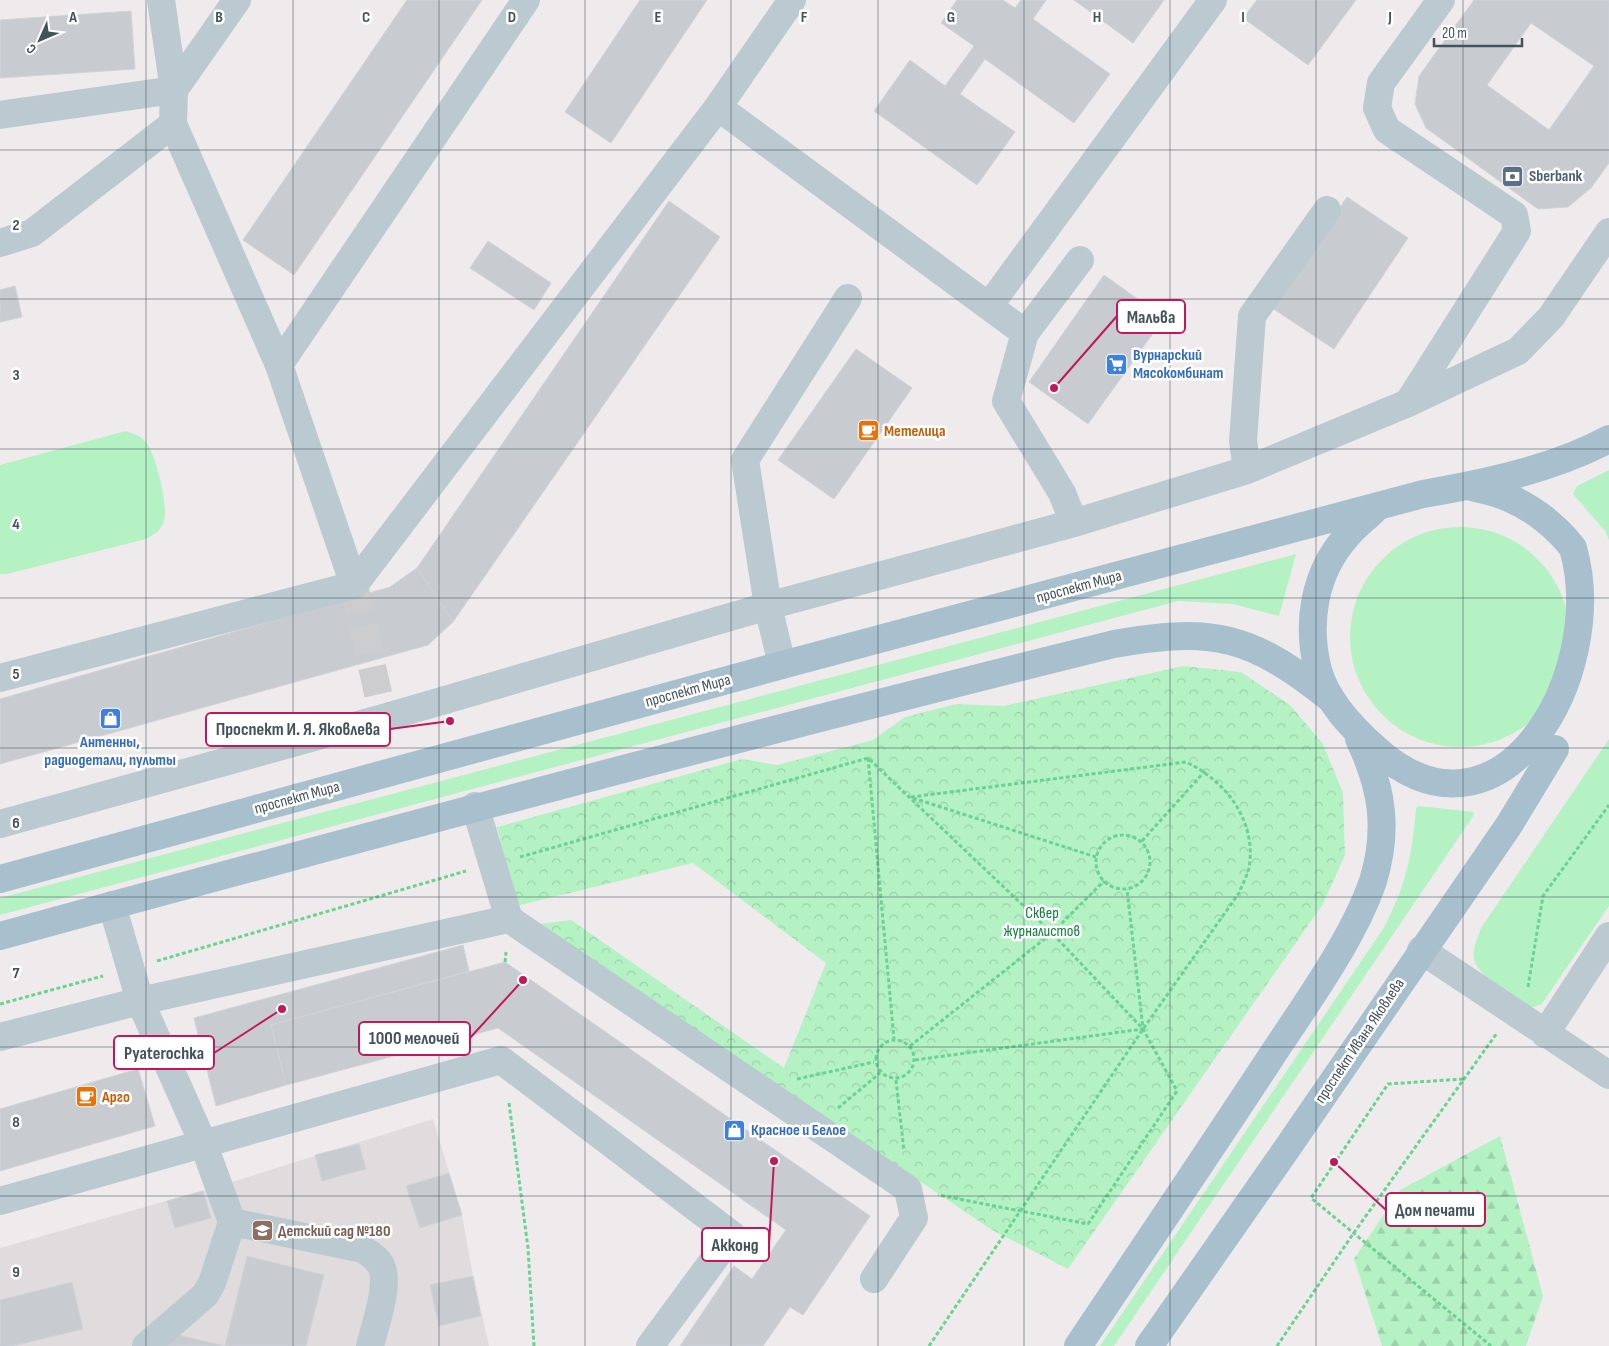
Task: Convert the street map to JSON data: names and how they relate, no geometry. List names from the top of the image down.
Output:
{
  "streets": {
    "main road": ["проспект Мира", "проспект Ивана Яковлева"]
  },
  "parks": ["Сквер журналистов"],
  "places": {
    "bank": ["Sberbank"],
    "supermarket": ["Вурнарский Мясокомбинат"],
    "other": [
      "Мальва",
      "Проспект И. Я. Яковлева",
      "1000 мелочей",
      "Pyaterochka",
      "Акконд",
      "Дом печати"
    ],
    "cafe": ["Метелица", "Арго"],
    "shop": ["Антенны, радиодетали, пульты", "Красное и Белое"],
    "school or university": ["Детский сад №180"]
  },
  "scale_bar": "20 m",
  "north": "bottom left",
  "grid": {
    "columns": [
      "A",
      "B",
      "C",
      "D",
      "E",
      "F",
      "G",
      "H",
      "I",
      "J"
    ],
    "rows": [
      "2",
      "3",
      "4",
      "5",
      "6",
      "7",
      "8",
      "9"
    ]
  }
}
